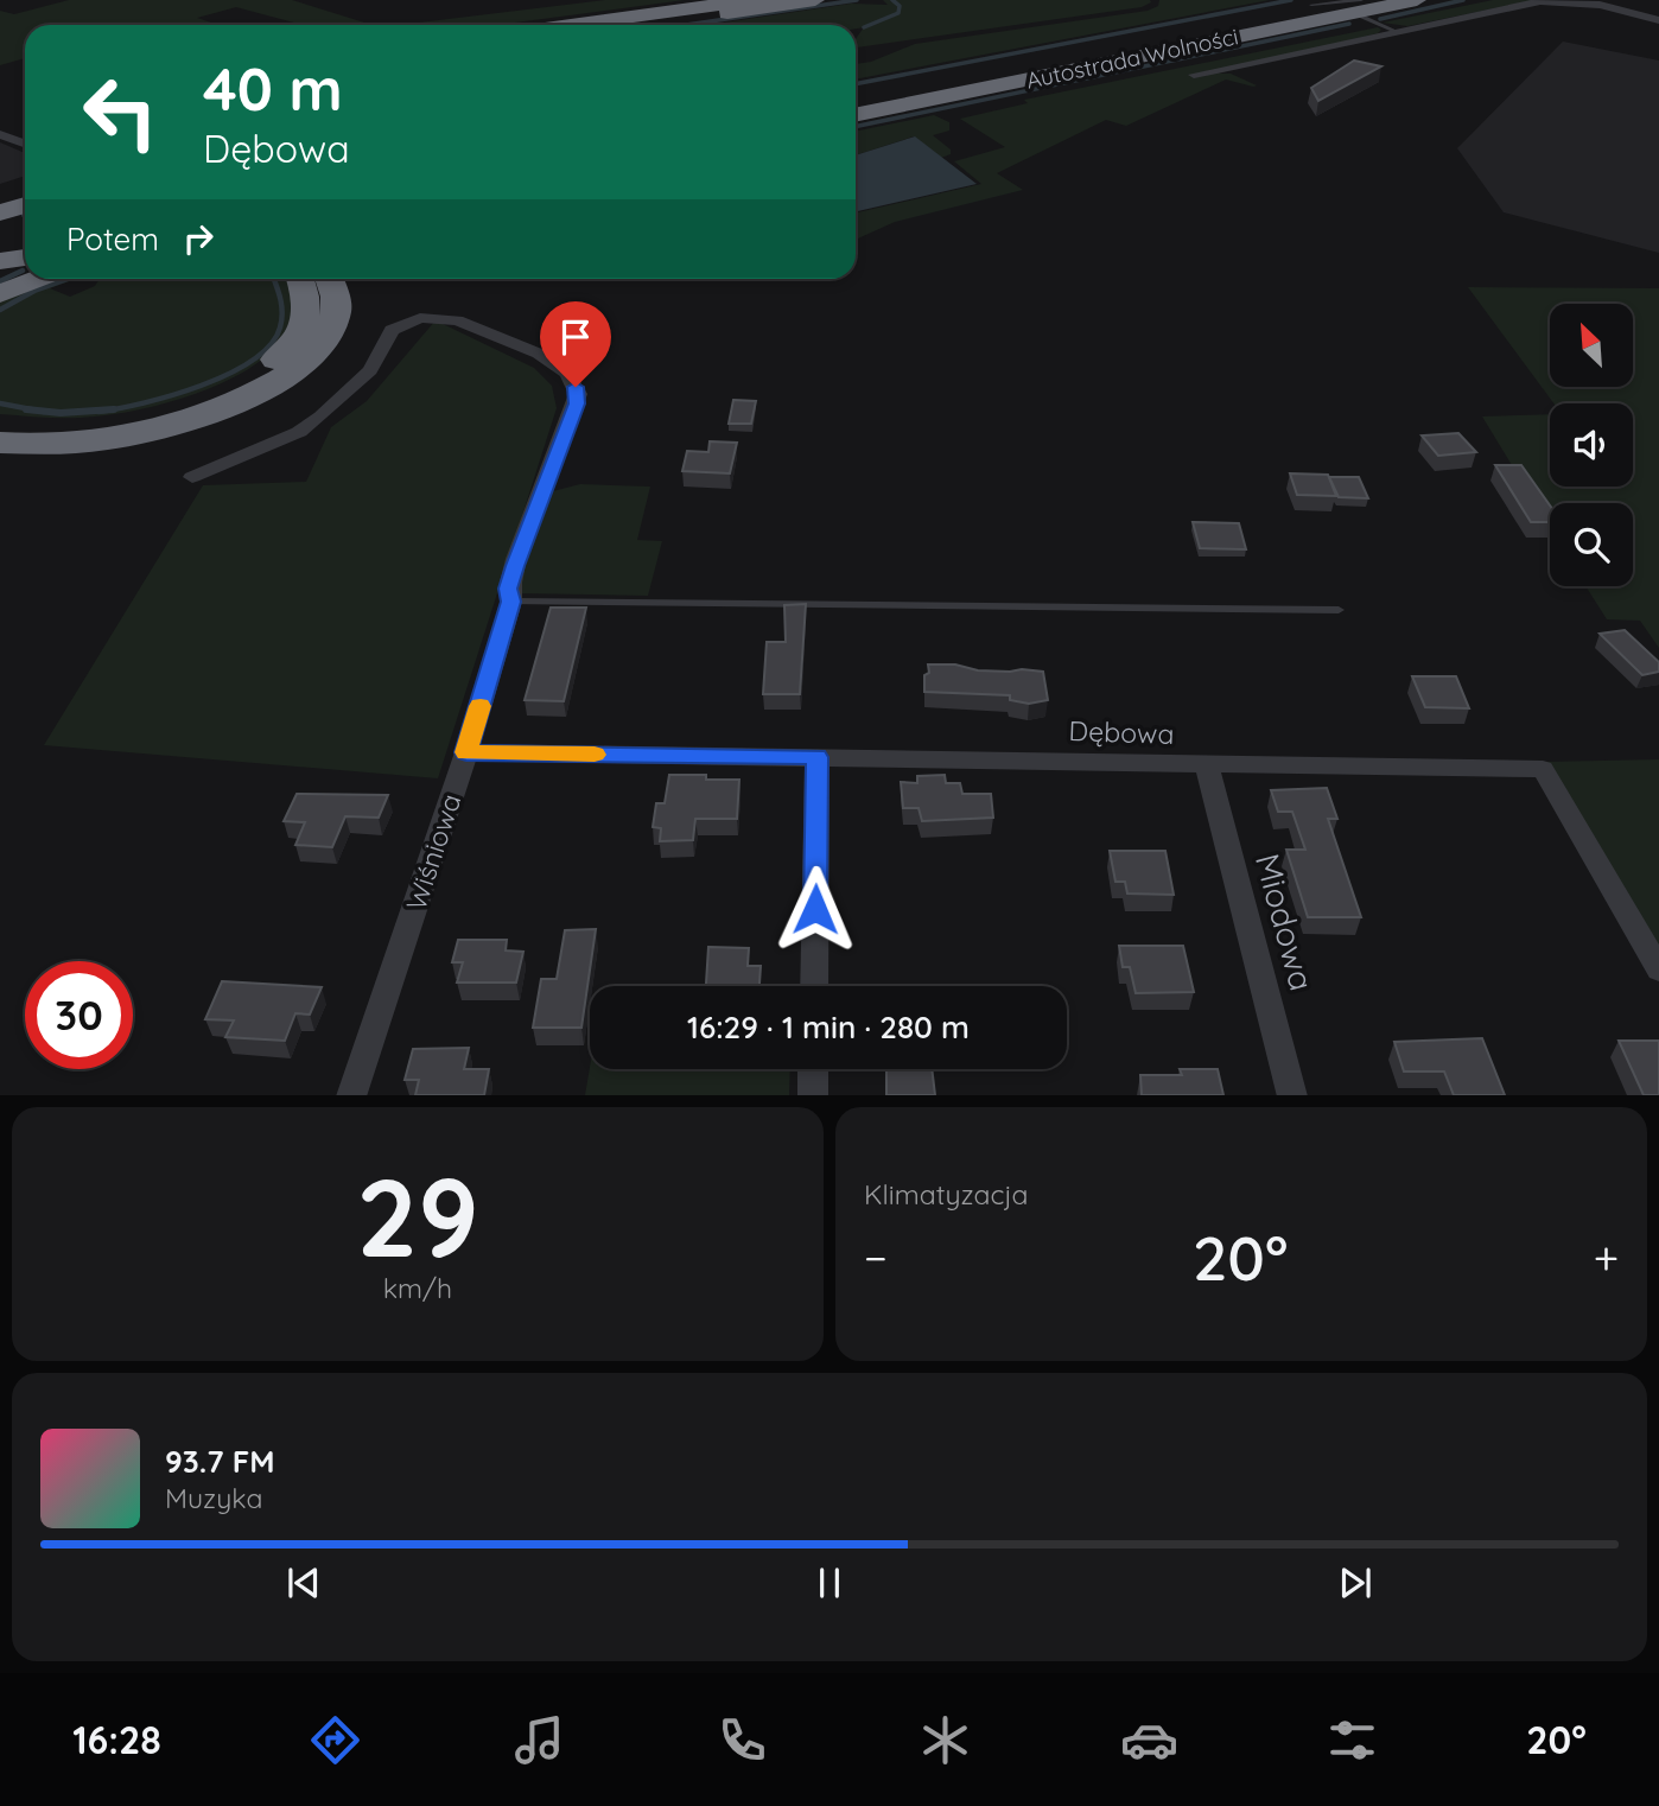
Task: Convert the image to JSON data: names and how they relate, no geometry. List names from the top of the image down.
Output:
{
  "streets": {
    "highway": ["Autostrada Wolności"],
    "street": ["Dębowa", "Wiśniowa", "Miodowa"]
  },
  "crossings": [
    ["Dębowa", "Wiśniowa"],
    ["Dębowa", "Miodowa"]
  ],
  "north": "top left",
  "page": {
    "turn": ["40 m", "Dębowa"],
    "then": "Potem",
    "limit": "30",
    "trip": "16:29 · 1 min · 280 m",
    "tile": [
      ["29", "km/h"],
      "Klimatyzacja"
    ],
    "heat": ["−", "20°", "+"],
    "song": ["93.7 FM", "Muzyka"],
    "tabs": ["16:28", "20°"]
  }
}
